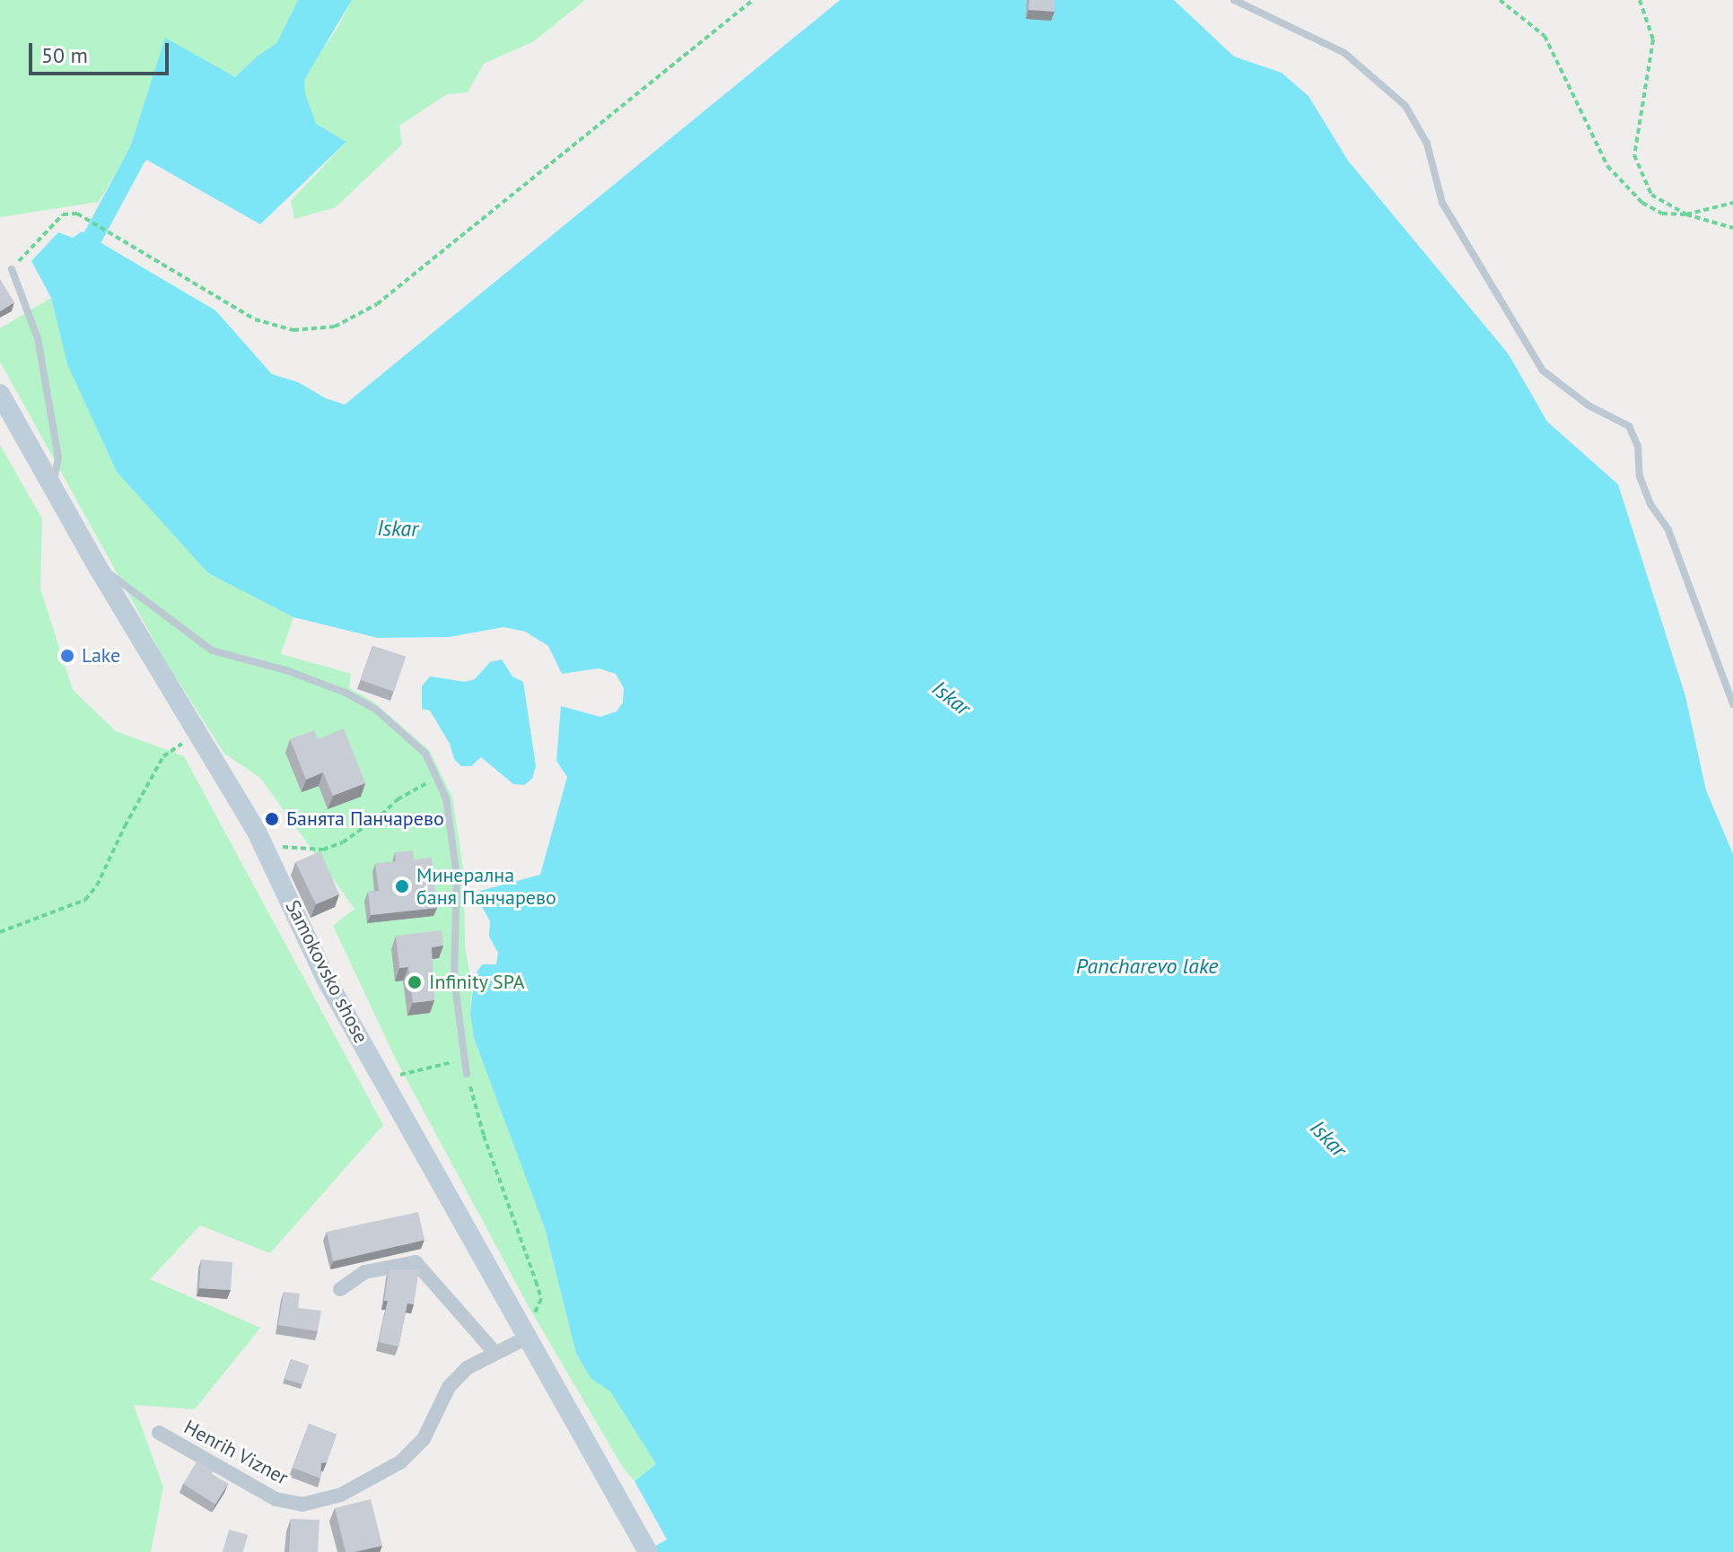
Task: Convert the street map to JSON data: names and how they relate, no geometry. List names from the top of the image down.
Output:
{
  "streets": {
    "main road": ["Samokovsko shose"],
    "street": ["Henrih Vizner"]
  },
  "crossings": [
    ["Samokovsko shose", "Henrih Vizner"]
  ],
  "water": ["Iskar", "Pancharevo lake"],
  "places": [
    "Lake",
    "Банята Панчарево",
    "Минерална баня Панчарево",
    "Infinity SPA"
  ],
  "scale_bar": "50 m"
}
